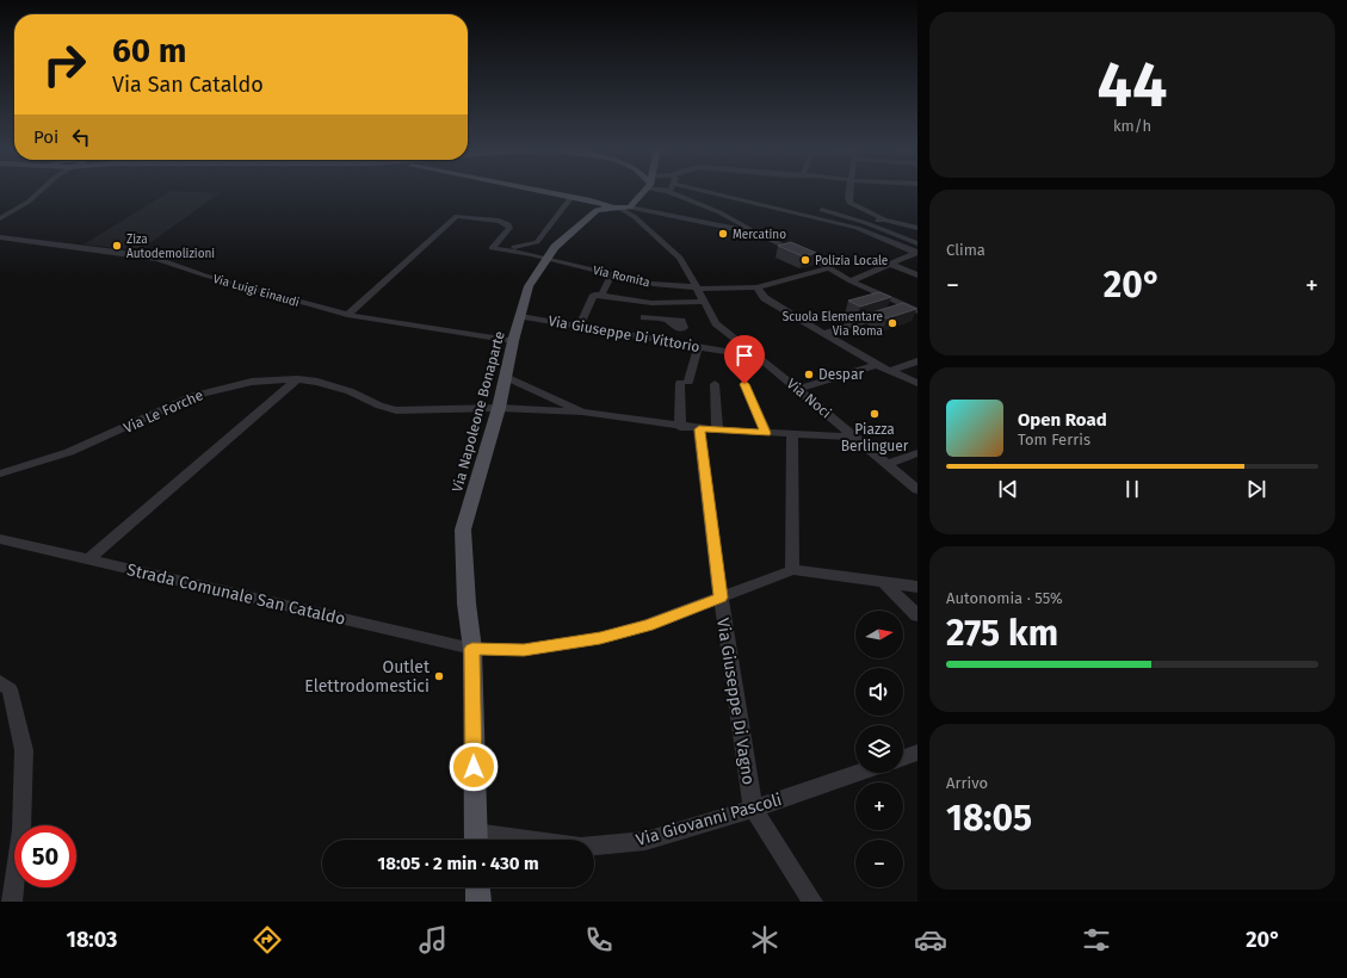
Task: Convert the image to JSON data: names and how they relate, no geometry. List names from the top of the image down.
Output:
{
  "streets": {
    "main road": ["Via Napoleone Bonaparte"],
    "street": [
      "Via Romita",
      "Via Luigi Einaudi",
      "Via Giuseppe Di Vittorio",
      "Via Noci",
      "Via Le Forche",
      "Strada Comunale San Cataldo",
      "Via Giuseppe Di Vagno",
      "Via Giovanni Pascoli"
    ]
  },
  "crossings": [
    ["Via Romita", "Via Luigi Einaudi"],
    ["Via Romita", "Via Noci"],
    ["Via Romita", "Via Napoleone Bonaparte"],
    ["Via Luigi Einaudi", "Via Napoleone Bonaparte"],
    ["Via Giuseppe Di Vittorio", "Via Noci"],
    ["Via Giuseppe Di Vittorio", "Via Napoleone Bonaparte"],
    ["Via Le Forche", "Via Napoleone Bonaparte"],
    ["Via Napoleone Bonaparte", "Strada Comunale San Cataldo"],
    ["Strada Comunale San Cataldo", "Via Giuseppe Di Vagno"],
    ["Via Giuseppe Di Vagno", "Via Giovanni Pascoli"]
  ],
  "places": [
    "Mercatino",
    "Ziza Autodemolizioni",
    "Polizia Locale",
    "Scuola Elementare Via Roma",
    "Despar",
    "Piazza Berlinguer",
    "Outlet Elettrodomestici"
  ],
  "north": "right",
  "page": {
    "tile": [
      ["44", "km/h"],
      "Clima",
      ["Autonomia · 55%", "275 km"],
      ["Arrivo", "18:05"]
    ],
    "turn": ["60 m", "Via San Cataldo"],
    "then": "Poi",
    "heat": ["−", "20°", "+"],
    "song": ["Open Road", "Tom Ferris"],
    "map_buttons": ["+", "−"],
    "limit": "50",
    "trip": "18:05 · 2 min · 430 m",
    "tabs": ["18:03", "20°"]
  }
}
